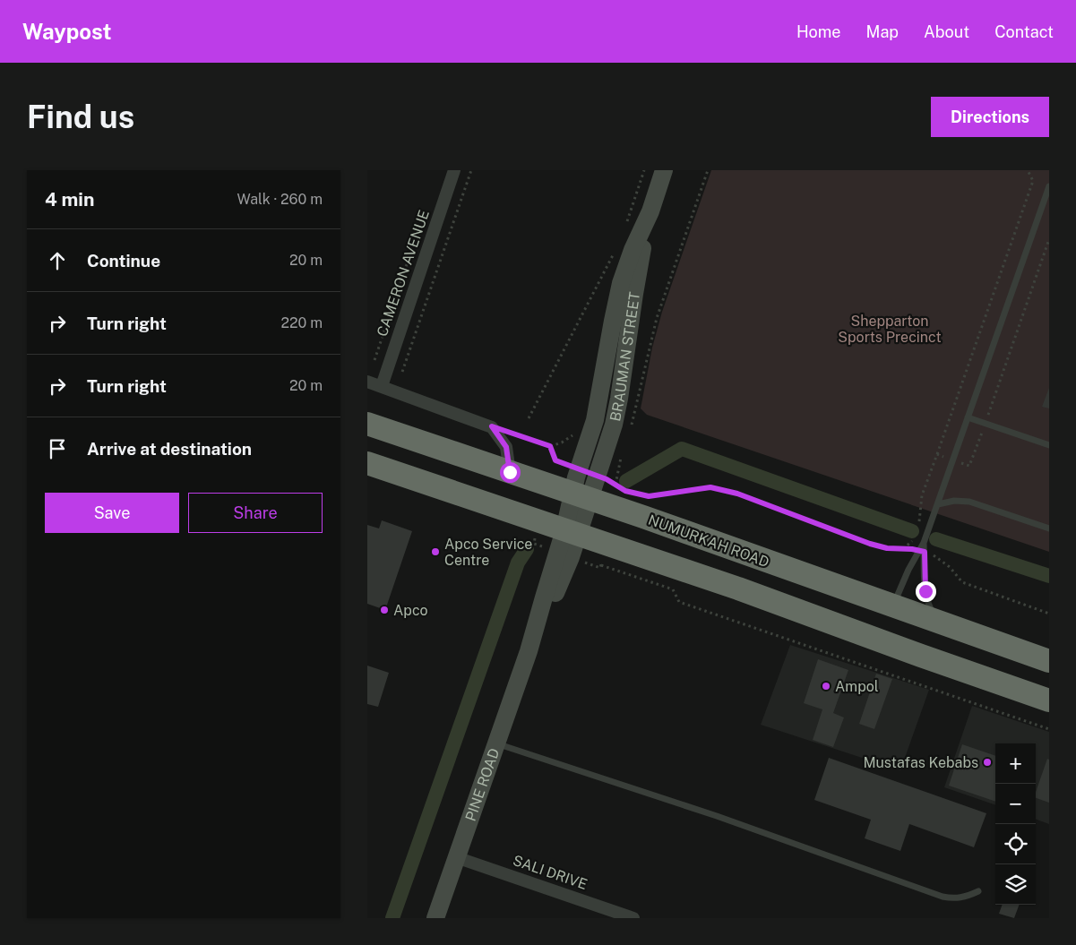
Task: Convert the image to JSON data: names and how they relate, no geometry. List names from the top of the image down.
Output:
{
  "streets": {
    "highway": ["NUMURKAH ROAD"],
    "street": [
      "CAMERON AVENUE",
      "BRAUMAN STREET",
      "PINE ROAD",
      "SALI DRIVE"
    ]
  },
  "crossings": [
    ["BRAUMAN STREET", "NUMURKAH ROAD"],
    ["BRAUMAN STREET", "PINE ROAD"],
    ["NUMURKAH ROAD", "PINE ROAD"],
    ["PINE ROAD", "SALI DRIVE"]
  ],
  "parks": ["Shepparton Sports Precinct"],
  "places": [
    "Apco Service Centre",
    "Apco",
    "Ampol",
    "Mustafas Kebabs"
  ],
  "page": {
    "header": "Waypost",
    "nav": [
      "Home",
      "Map",
      "About",
      "Contact"
    ],
    "buttons": [
      "Directions",
      ["Save", "Share"]
    ],
    "title": "Find us",
    "heading": ["4 min", "Walk · 260 m"],
    "list": [
      ["Continue", "20 m"],
      ["Turn right", "220 m"],
      ["Turn right", "20 m"],
      "Arrive at destination"
    ],
    "map_buttons": ["+", "−"]
  }
}
